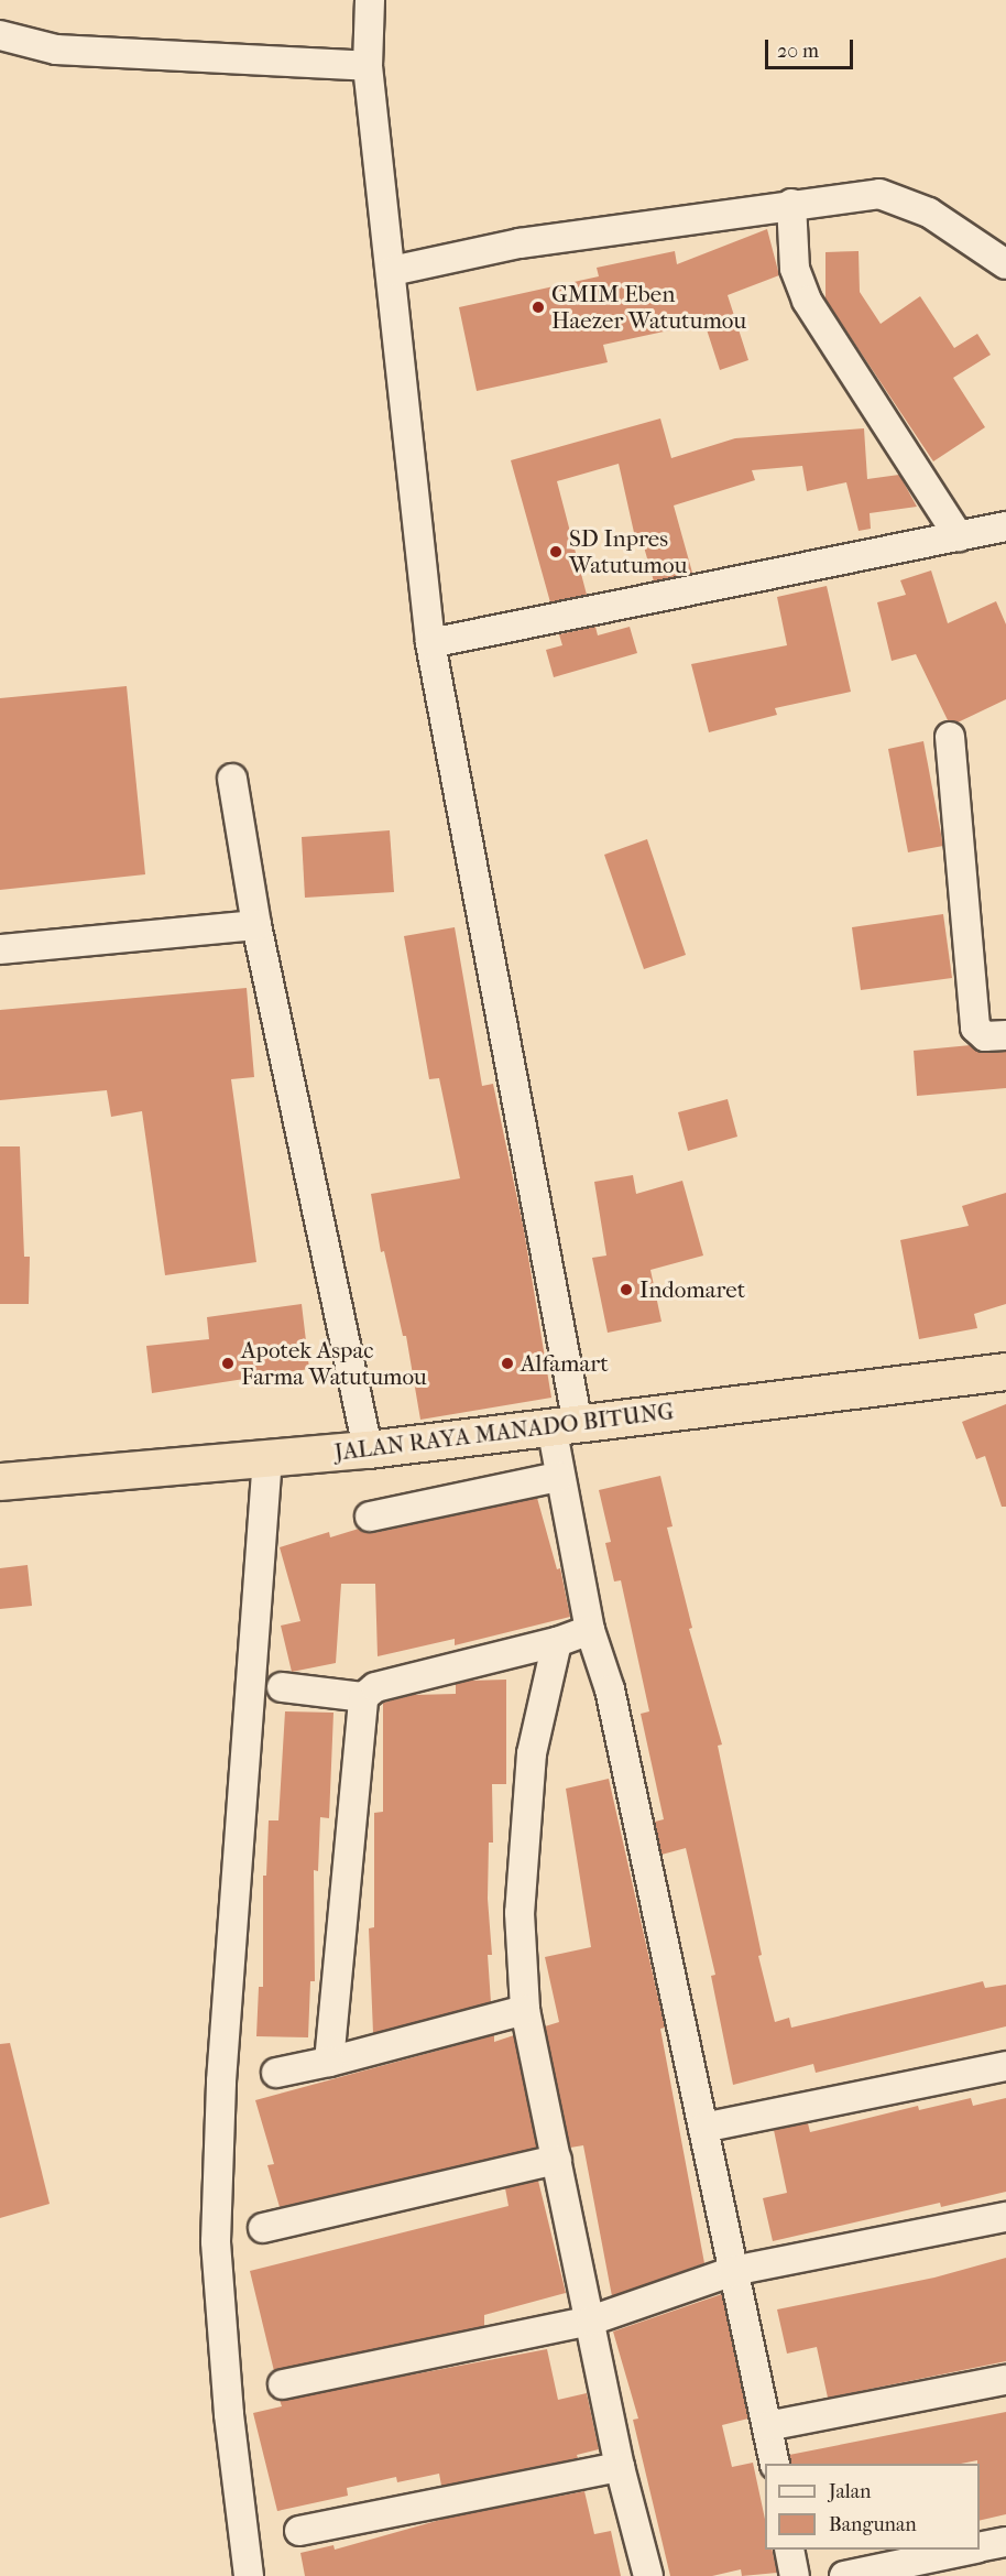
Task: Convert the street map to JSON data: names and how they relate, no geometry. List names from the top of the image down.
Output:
{
  "streets": {
    "highway": ["JALAN RAYA MANADO BITUNG"]
  },
  "places": [
    "GMIM Eben Haezer Watutumou",
    "SD Inpres Watutumou",
    "Indomaret",
    "Apotek Aspac Farma Watutumou",
    "Alfamart"
  ],
  "legend": ["Jalan", "Bangunan"],
  "scale_bar": "20 m"
}
